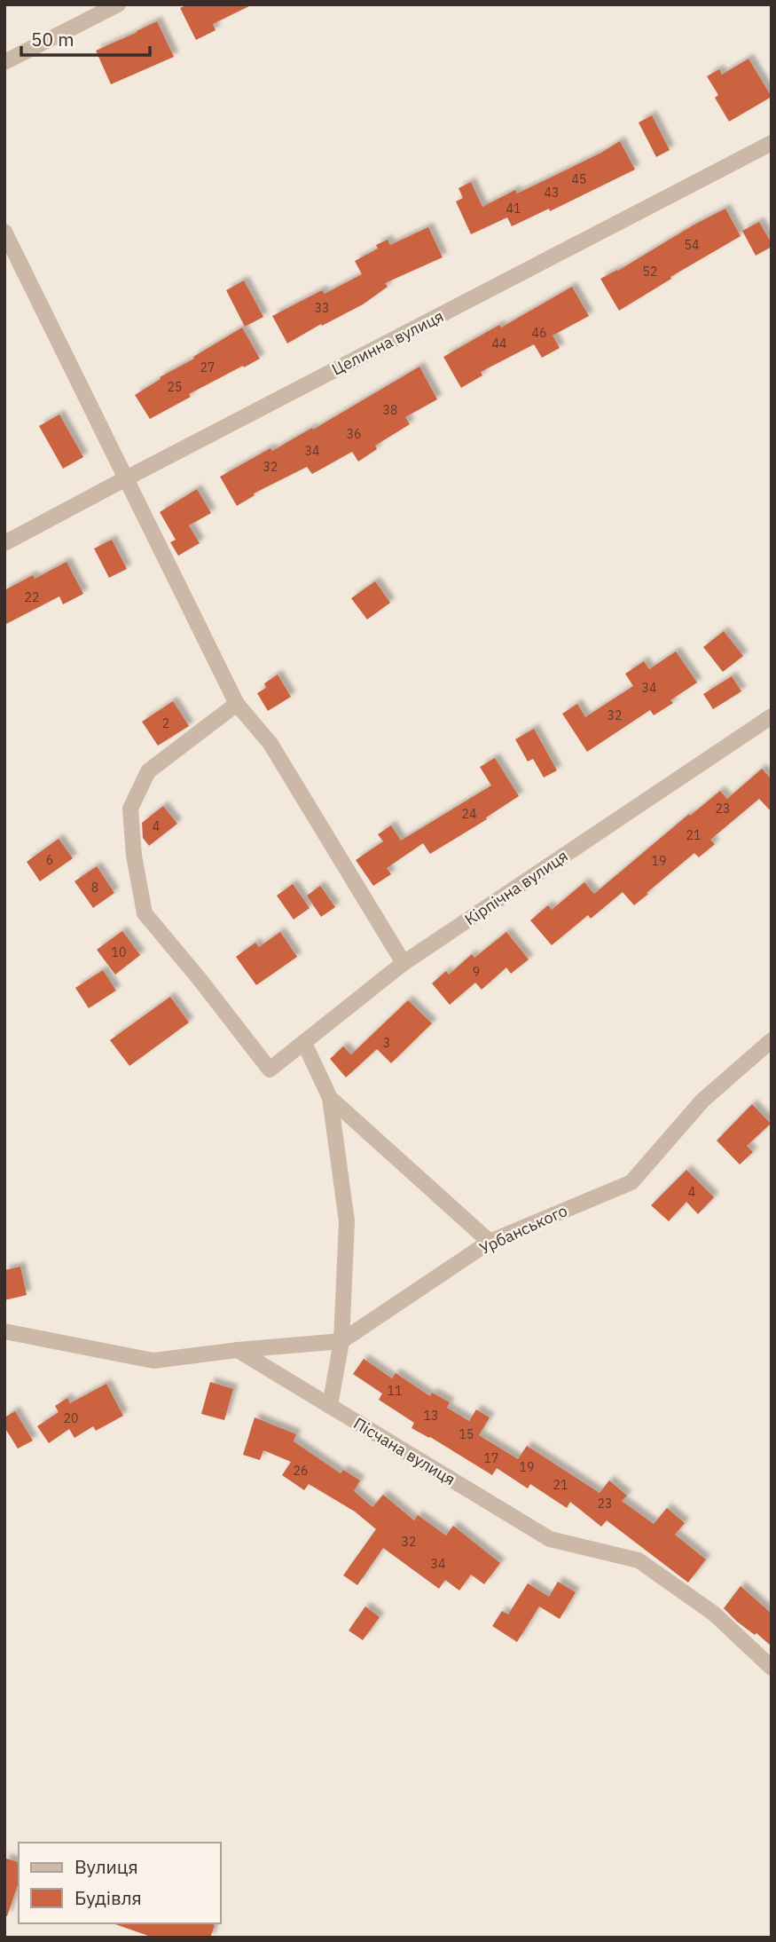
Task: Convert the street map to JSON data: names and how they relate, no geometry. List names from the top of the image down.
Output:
{
  "streets": {
    "street": [
      "Целинна вулиця",
      "Кiрпiчна вулиця",
      "Урбанського",
      "Пiсчана вулиця"
    ]
  },
  "crossings": [
    ["Урбанського", "Пiсчана вулиця"]
  ],
  "house_numbers": [
    "45",
    "43",
    "41",
    "54",
    "52",
    "33",
    "46",
    "44",
    "27",
    "25",
    "38",
    "36",
    "34",
    "32",
    "22",
    "34",
    "32",
    "2",
    "23",
    "24",
    "4",
    "21",
    "6",
    "19",
    "8",
    "10",
    "9",
    "3",
    "4",
    "11",
    "13",
    "20",
    "15",
    "17",
    "19",
    "26",
    "21",
    "23",
    "32",
    "34"
  ],
  "legend": ["Вулиця", "Будівля"],
  "scale_bar": "50 m"
}
